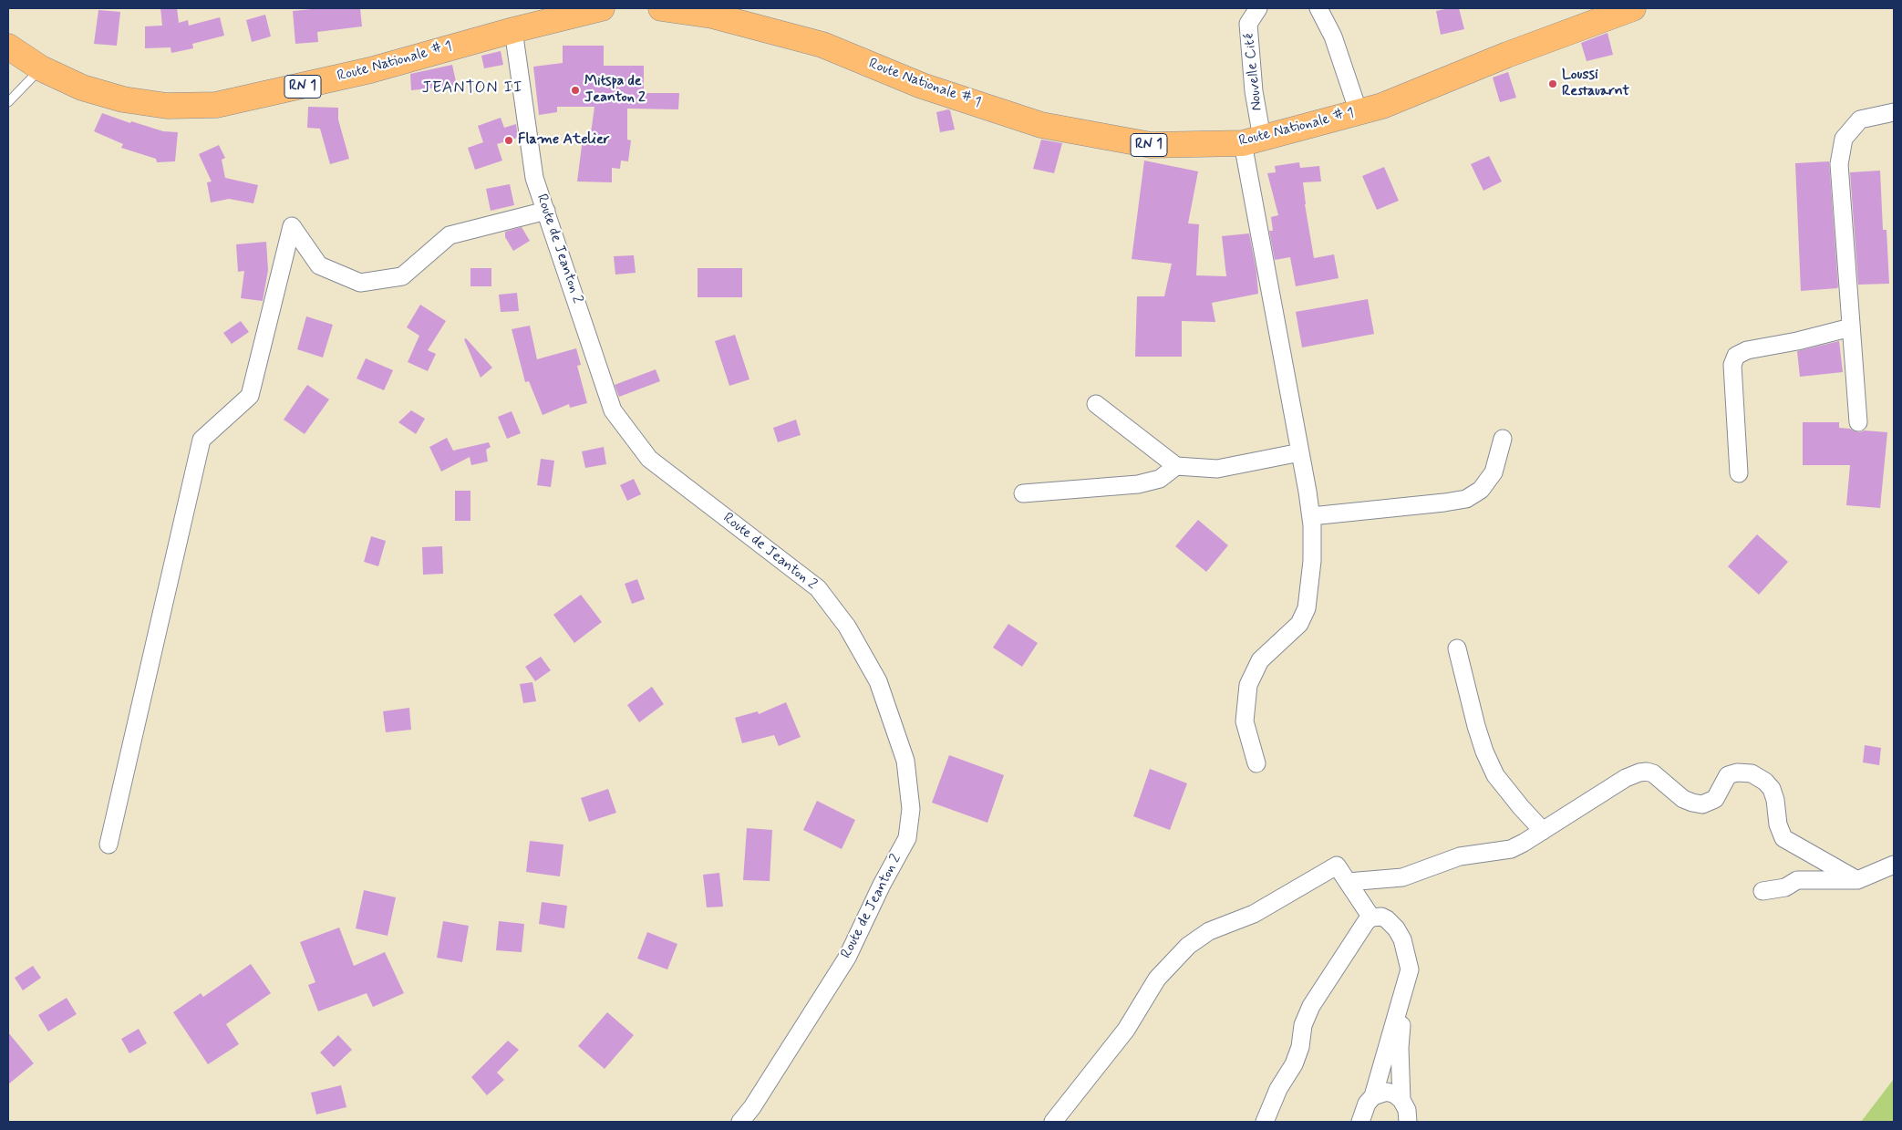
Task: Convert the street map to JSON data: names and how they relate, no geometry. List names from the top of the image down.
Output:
{
  "streets": {
    "main road": ["Route Nationale # 1", "RN 1"],
    "street": ["Nouvelle Cité", "Route de Jeanton 2"]
  },
  "crossings": [
    ["Route Nationale # 1", "Nouvelle Cité"],
    ["Route Nationale # 1", "Route de Jeanton 2"]
  ],
  "districts": ["JEANTON II"],
  "places": ["Loussi Restauarnt", "Mitspa de Jeanton 2", "Flame Atelier"]
}
